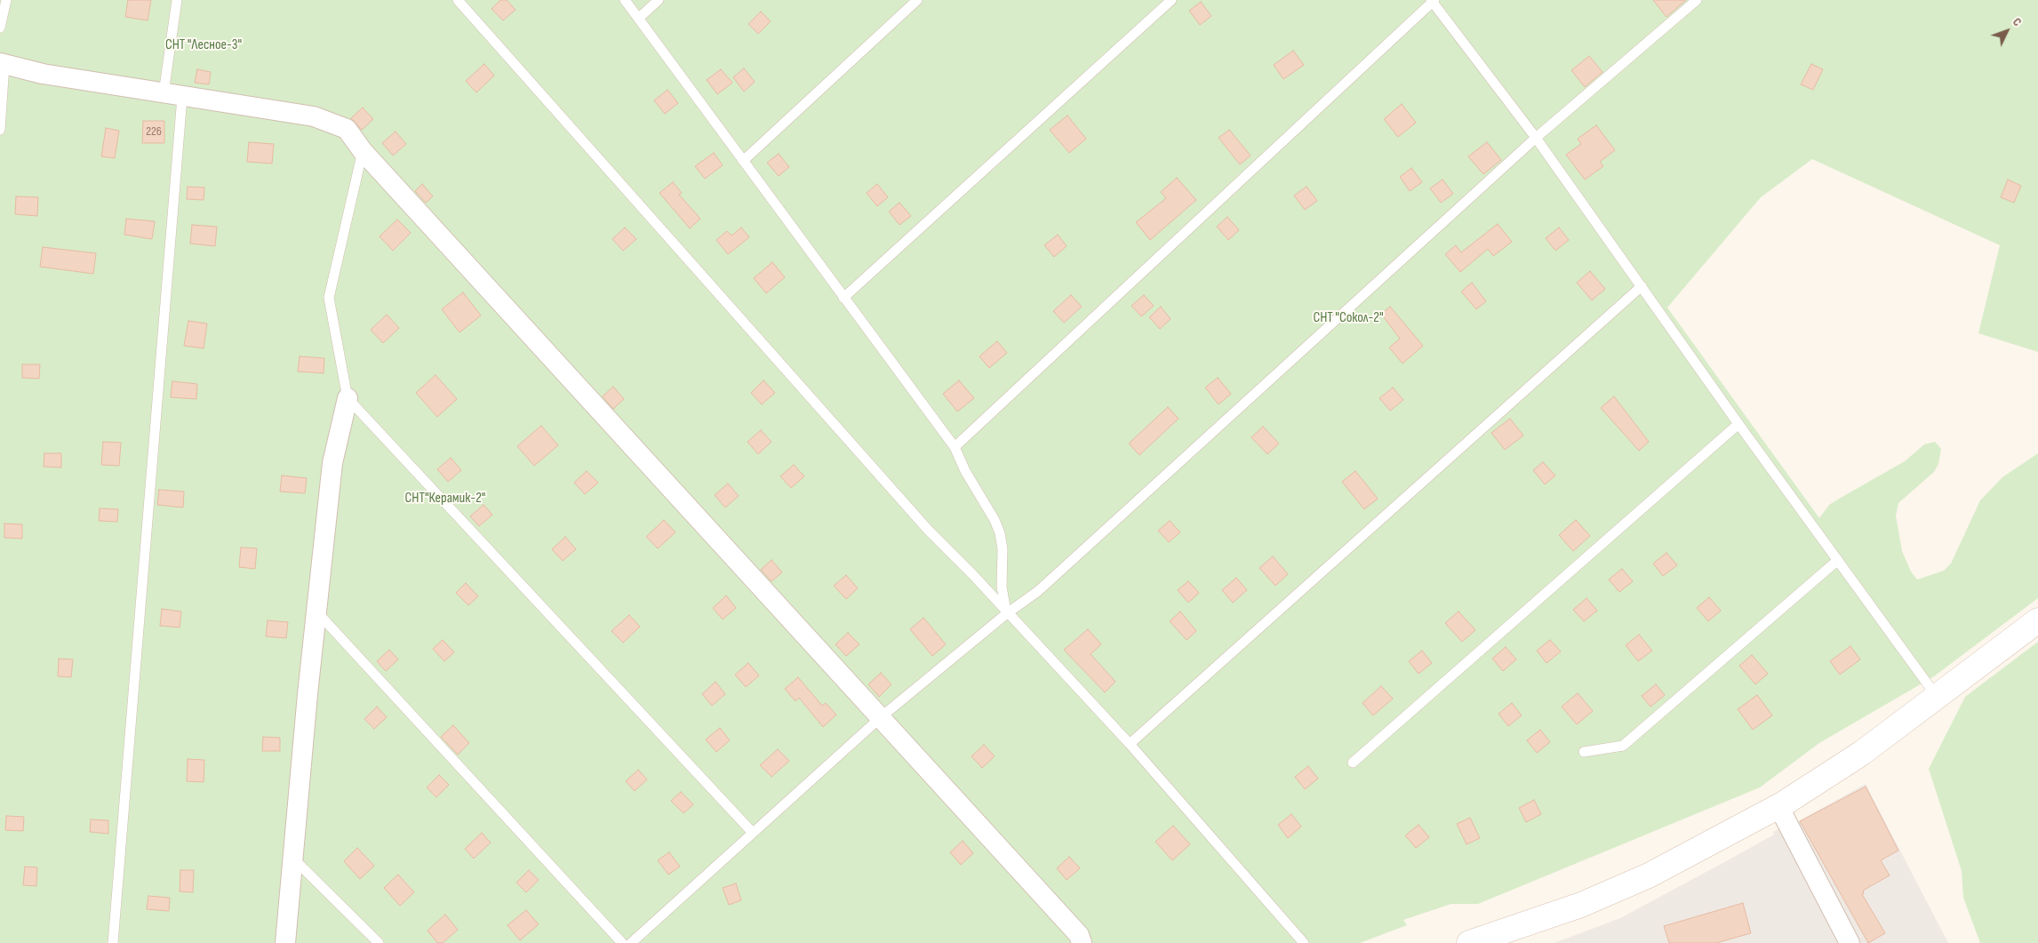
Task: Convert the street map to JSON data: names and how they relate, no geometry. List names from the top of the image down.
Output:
{
  "parks": ["СНТ \"Лесное-3\"", "СНТ \"Сокол-2\"", "СНТ\"Керамик-2\""],
  "house_numbers": ["226"],
  "north": "top right"
}
